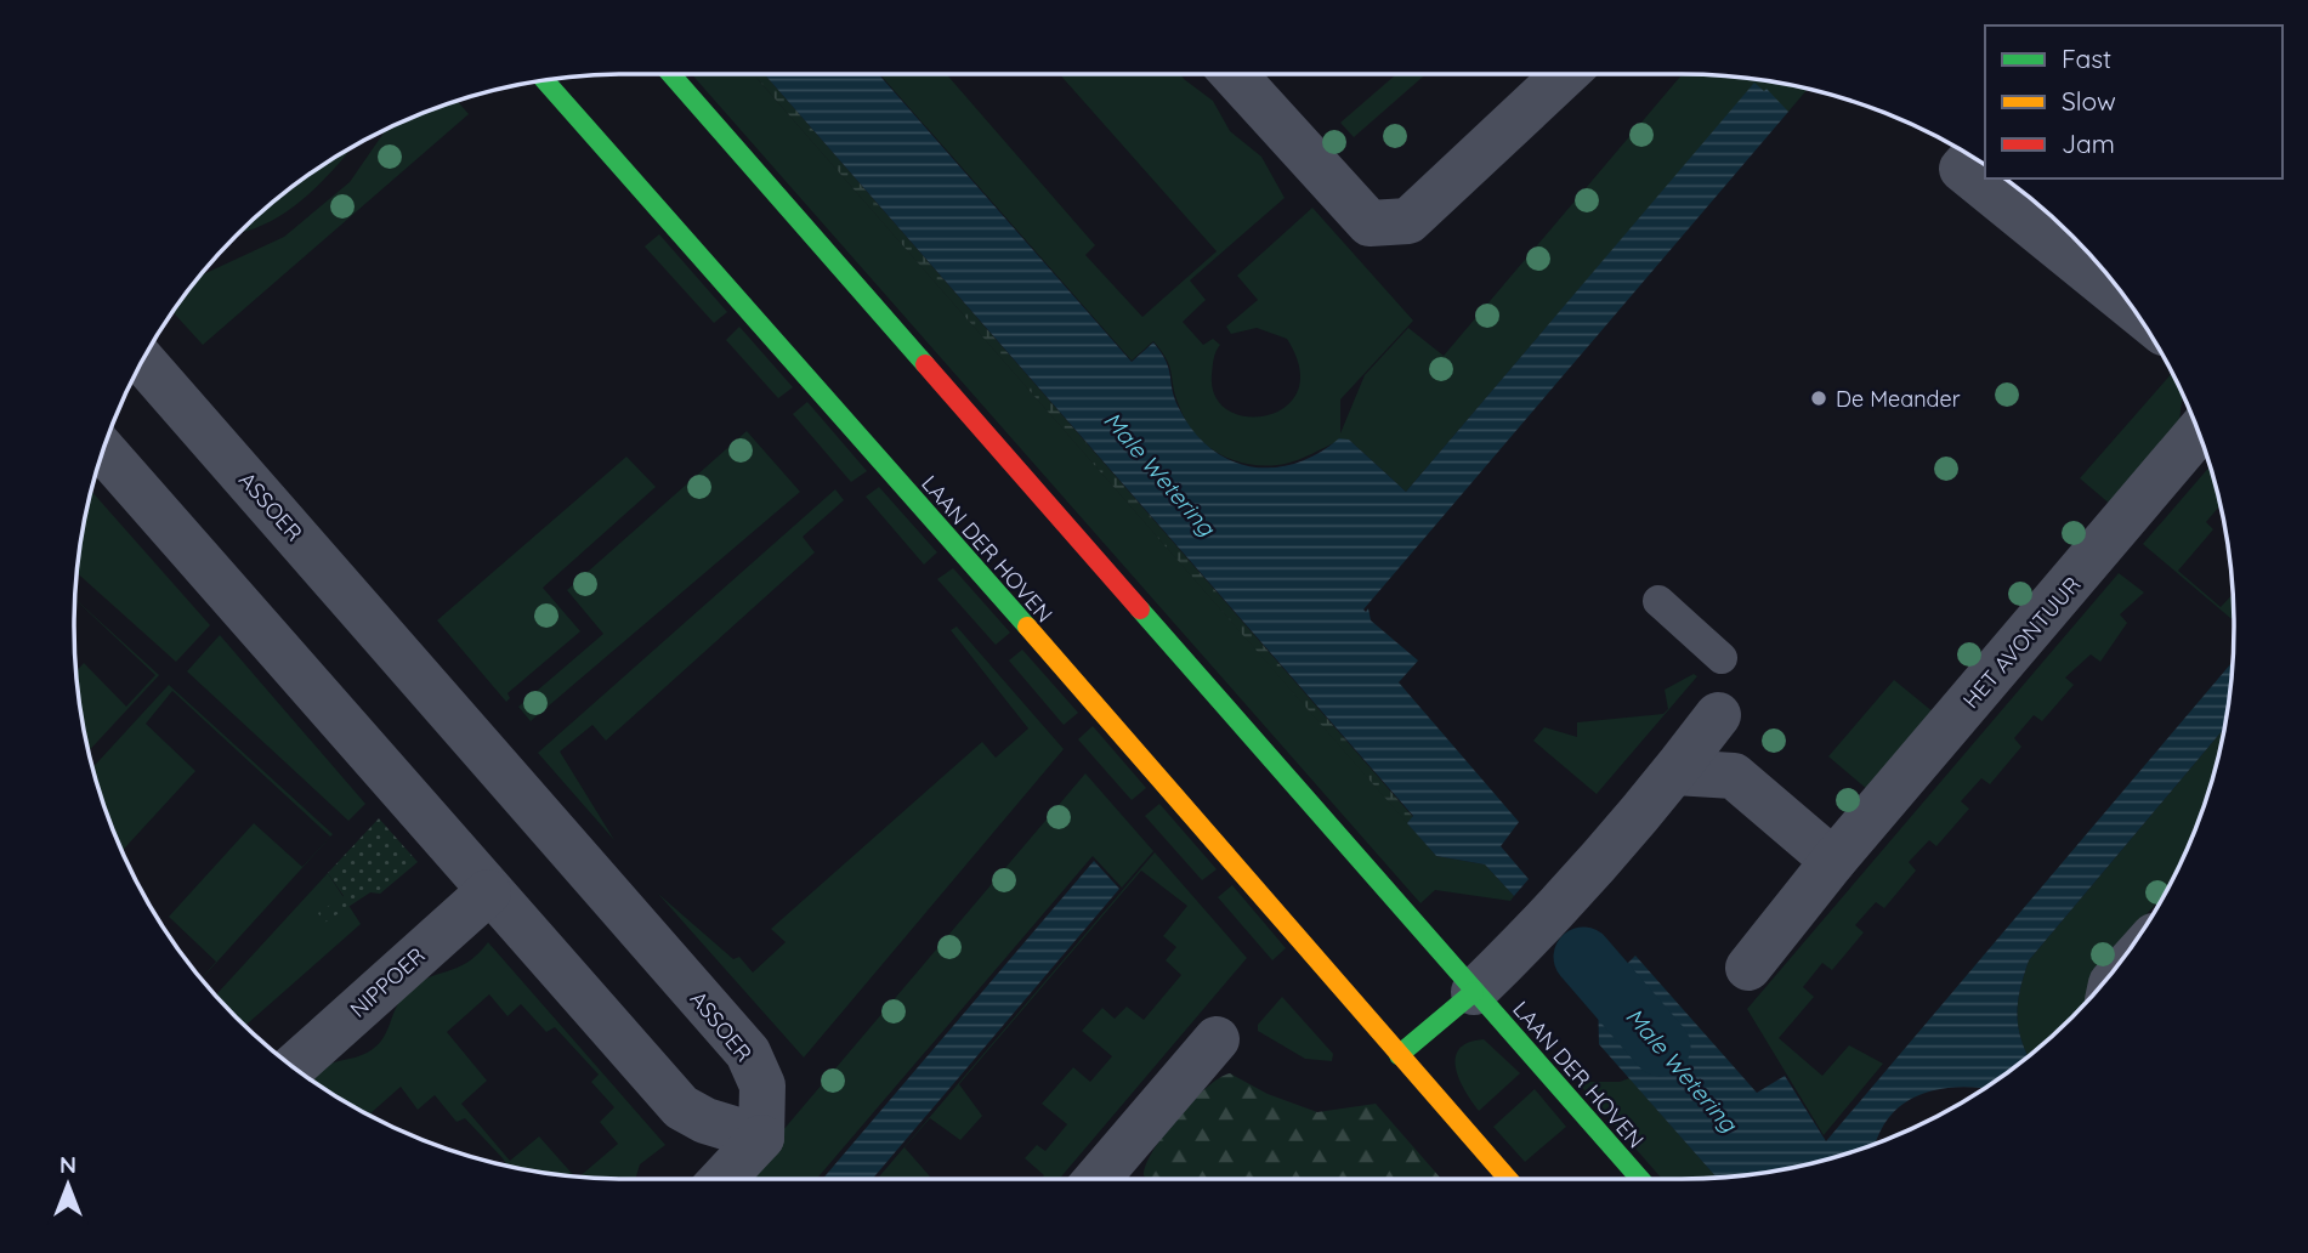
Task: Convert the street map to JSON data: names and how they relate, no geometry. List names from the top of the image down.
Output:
{
  "streets": {
    "street": [
      "ASSOER",
      "LAAN DER HOVEN",
      "HET AVONTUUR",
      "NIPPOER"
    ]
  },
  "water": ["Male Wetering"],
  "places": ["De Meander"],
  "legend": ["Fast", "Slow", "Jam"],
  "north": "top"
}
